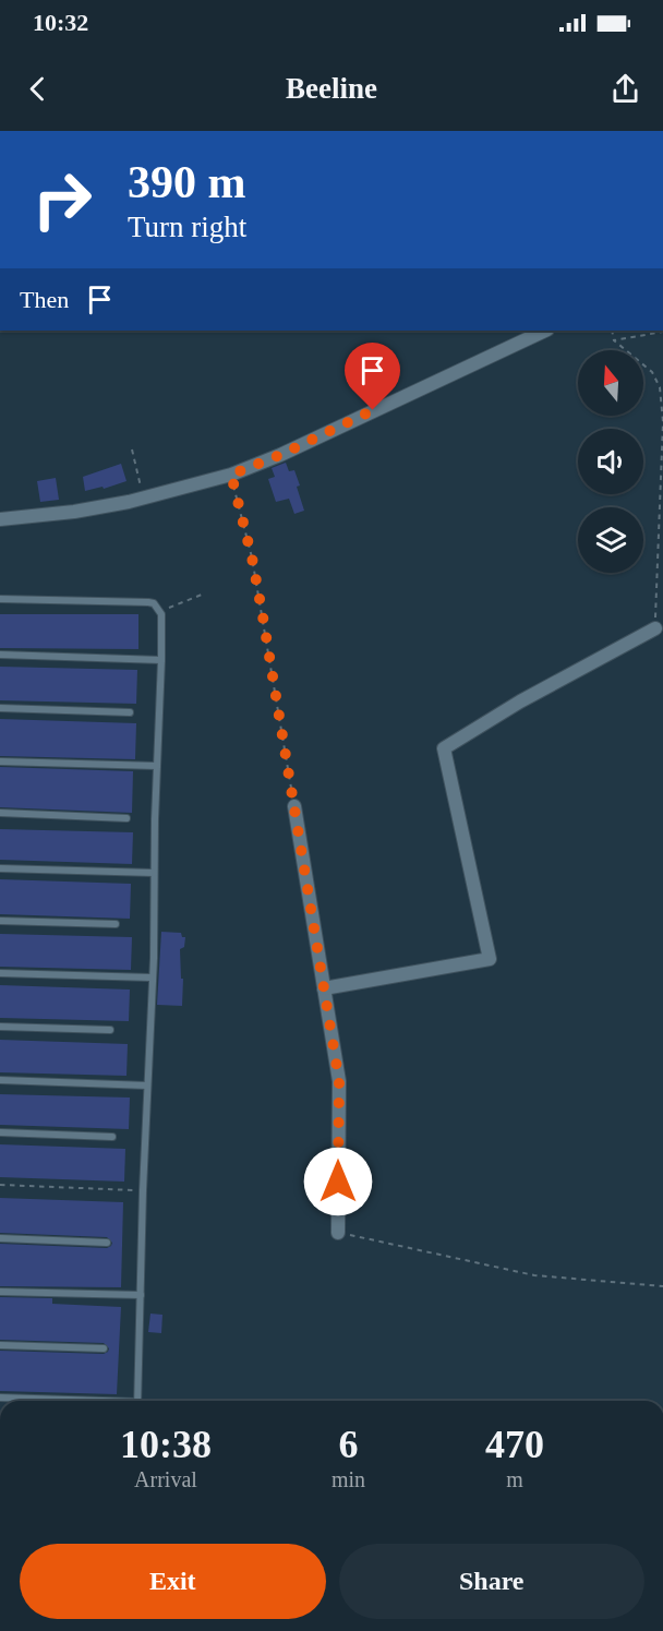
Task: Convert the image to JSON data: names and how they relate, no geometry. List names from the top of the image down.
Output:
{
  "north": "top",
  "page": {
    "status": "10:32",
    "header": "Beeline",
    "turn": ["390 m", "Turn right"],
    "then": "Then",
    "eta": [
      "10:38",
      "Arrival",
      "6",
      "min",
      "470",
      "m"
    ],
    "buttons": ["Exit", "Share"]
  }
}
